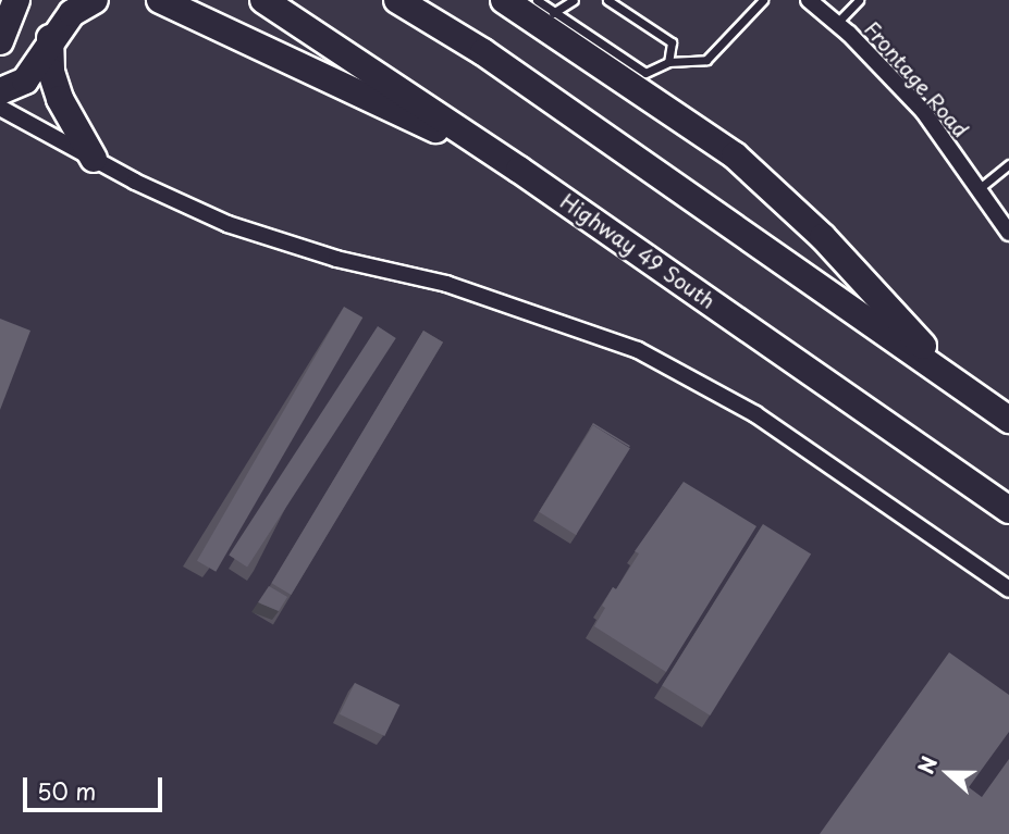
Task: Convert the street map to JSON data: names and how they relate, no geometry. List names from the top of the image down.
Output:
{
  "streets": {
    "highway": ["Highway 49 South"],
    "street": ["Frontage Road"]
  },
  "scale_bar": "50 m",
  "north": "left"
}
